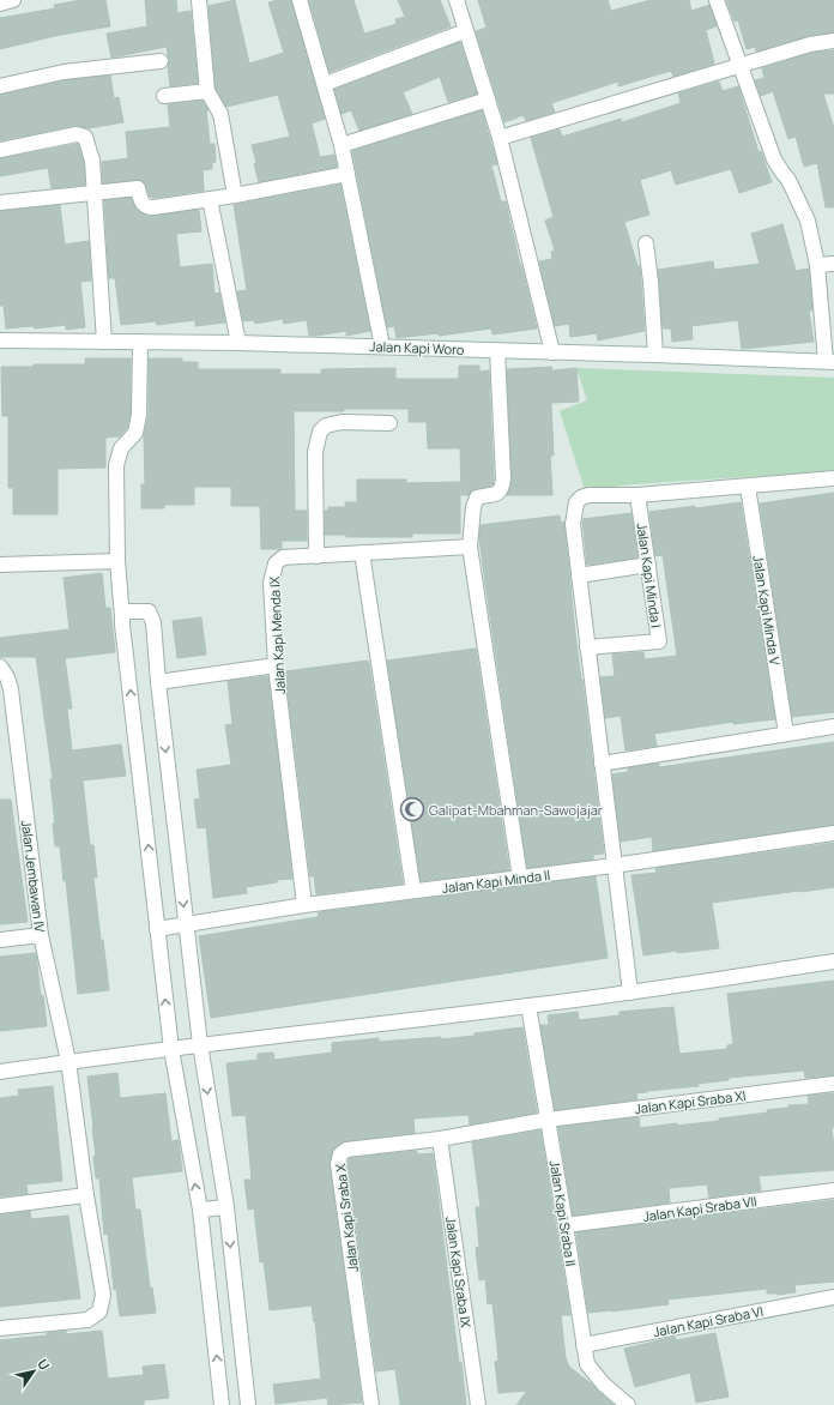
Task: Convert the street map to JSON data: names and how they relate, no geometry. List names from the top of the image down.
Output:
{
  "streets": {
    "street": [
      "Jalan Kapi Woro",
      "Jalan Kapi Minda I",
      "Jalan Kapi Minda V",
      "Jalan Kapi Menda IX",
      "Jalan Jembawan IV",
      "Jalan Kapi Minda II",
      "Jalan Kapi Sraba XI",
      "Jalan Kapi Sraba VII",
      "Jalan Kapi Sraba II",
      "Jalan Kapi Sraba X",
      "Jalan Kapi Sraba IX",
      "Jalan Kapi Sraba VI"
    ]
  },
  "crossings": [
    ["Jalan Kapi Menda IX", "Jalan Kapi Minda II"],
    ["Jalan Kapi Sraba XI", "Jalan Kapi Sraba II"],
    ["Jalan Kapi Sraba XI", "Jalan Kapi Sraba X"],
    ["Jalan Kapi Sraba VII", "Jalan Kapi Sraba II"],
    ["Jalan Kapi Sraba II", "Jalan Kapi Sraba X"],
    ["Jalan Kapi Sraba II", "Jalan Kapi Sraba VI"],
    ["Jalan Kapi Sraba X", "Jalan Kapi Sraba IX"]
  ],
  "places": {
    "mosque": ["Galipat-Mbahman-Sawojajar"]
  },
  "north": "top right"
}
